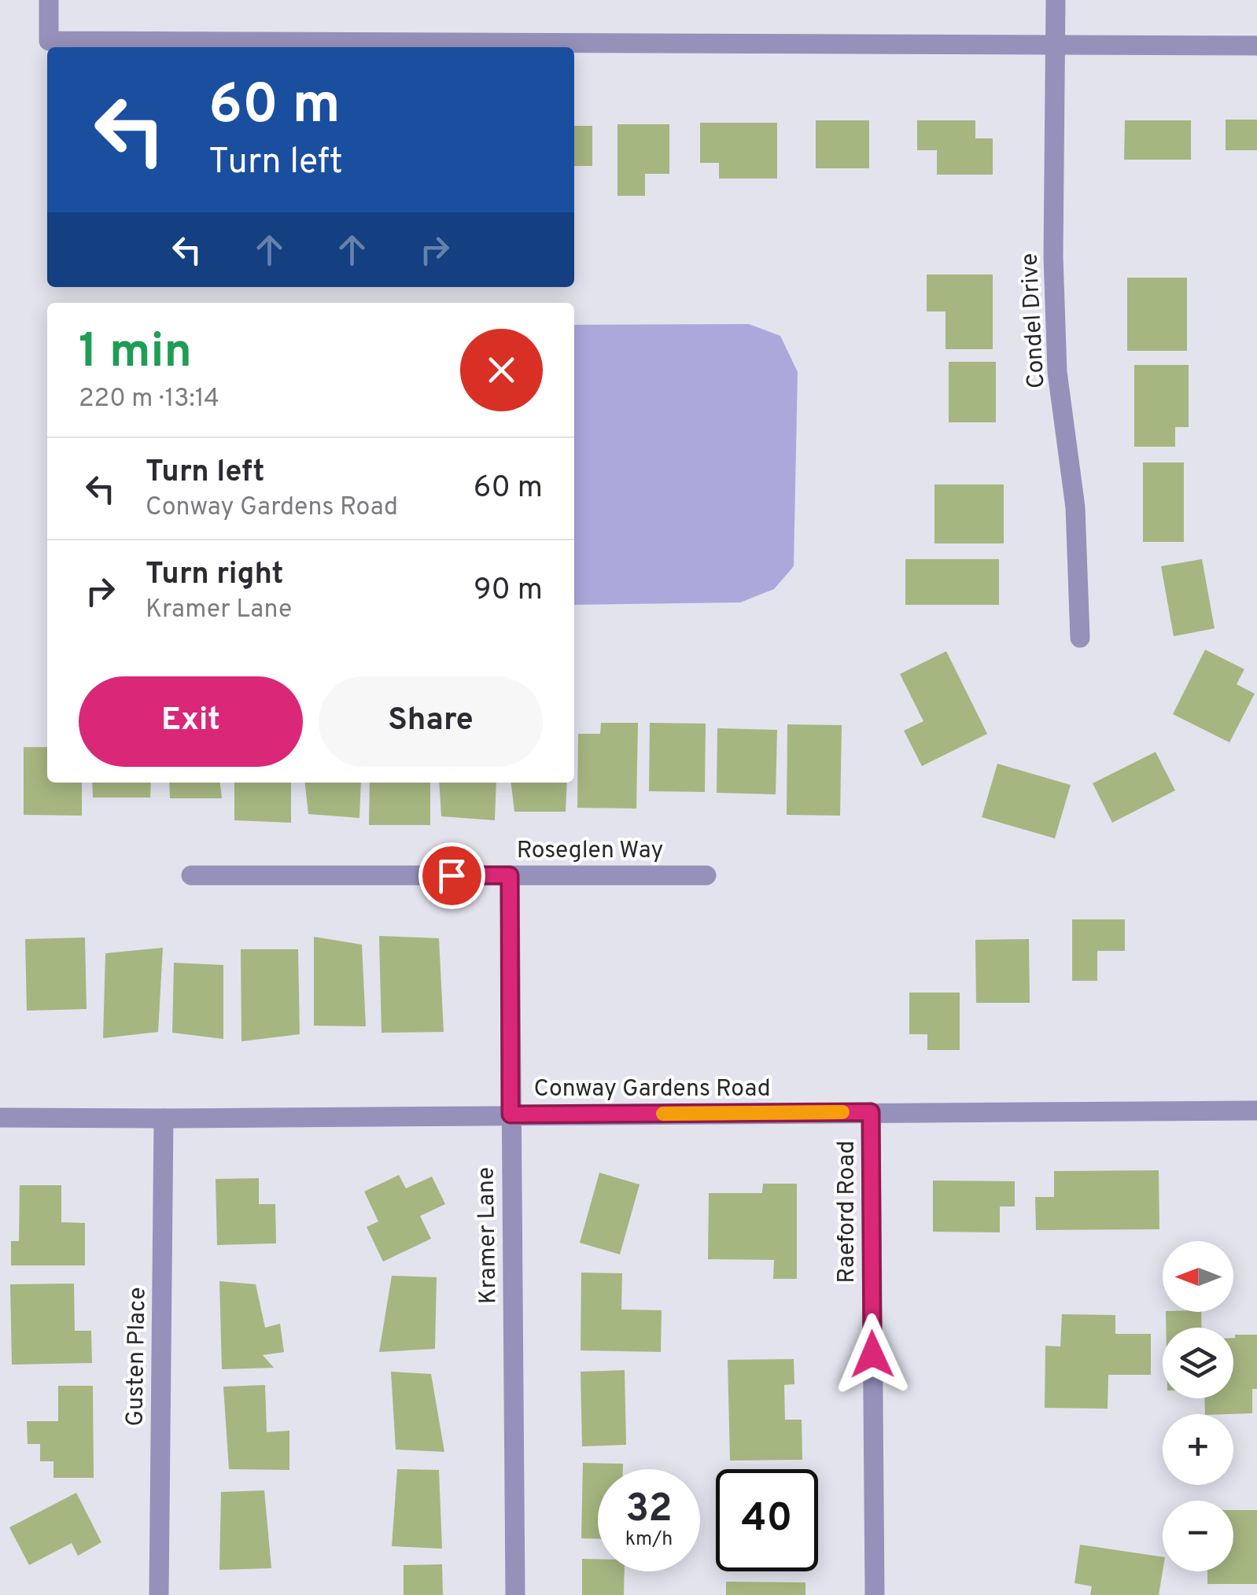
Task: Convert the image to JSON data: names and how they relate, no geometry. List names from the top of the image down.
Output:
{
  "streets": {
    "street": [
      "Condel Drive",
      "Roseglen Way",
      "Conway Gardens Road",
      "Raeford Road",
      "Kramer Lane",
      "Gusten Place"
    ]
  },
  "crossings": [
    ["Roseglen Way", "Kramer Lane"],
    ["Conway Gardens Road", "Raeford Road"],
    ["Conway Gardens Road", "Kramer Lane"],
    ["Conway Gardens Road", "Gusten Place"]
  ],
  "north": "left",
  "page": {
    "turn": ["60 m", "Turn left"],
    "heading": ["1 min", "220 m · 13:14"],
    "list": [
      {
        "name": "Turn left",
        "note": "Conway Gardens Road",
        "value": "60 m"
      },
      {
        "name": "Turn right",
        "note": "Kramer Lane",
        "value": "90 m"
      }
    ],
    "buttons": ["Exit", "Share"],
    "map_buttons": ["+", "−"],
    "speed": "32 km/h",
    "limit": "40"
  }
}
